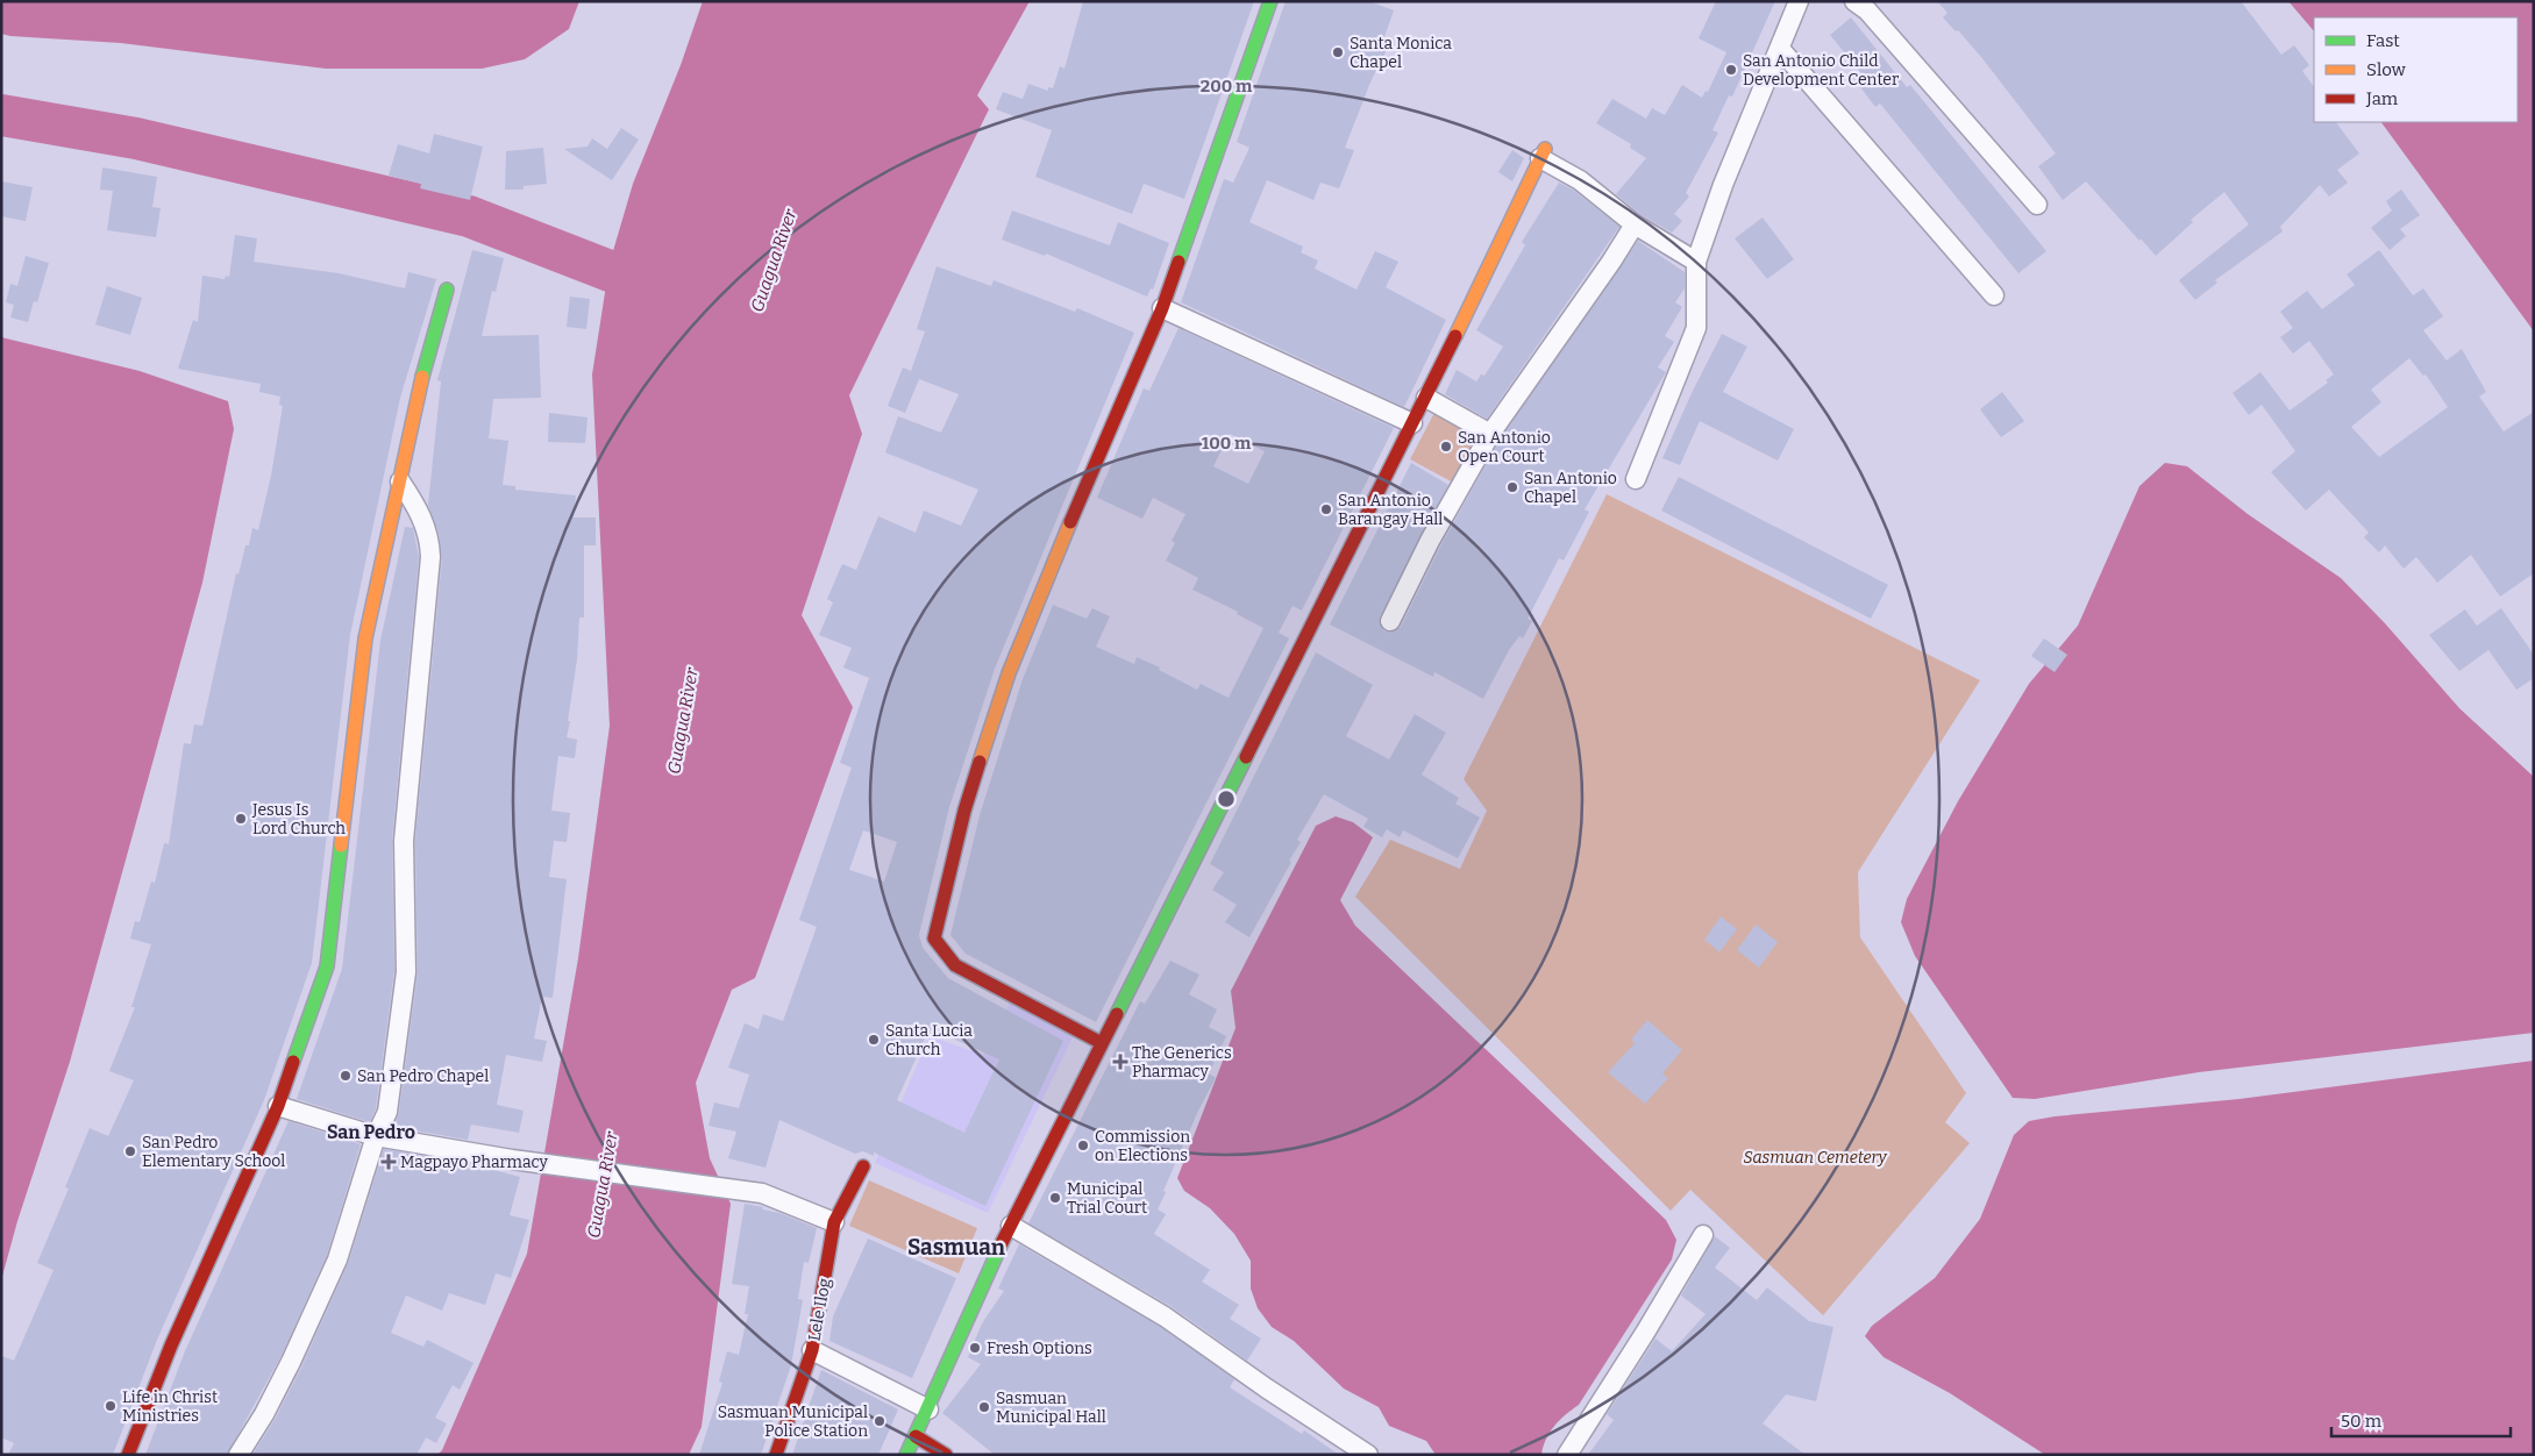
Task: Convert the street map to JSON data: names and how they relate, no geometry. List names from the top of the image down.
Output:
{
  "streets": {
    "street": ["Lele Ilog"]
  },
  "districts": ["San Pedro", "Sasmuan"],
  "water": ["Guagua River"],
  "parks": ["Sasmuan Cemetery"],
  "places": {
    "other": [
      "Santa Monica Chapel",
      "San Antonio Child Development Center",
      "San Antonio Open Court",
      "San Antonio Chapel",
      "San Antonio Barangay Hall",
      "Jesus Is Lord Church",
      "Santa Lucia Church",
      "San Pedro Chapel",
      "Commission on Elections",
      "San Pedro Elementary School",
      "Municipal Trial Court",
      "Fresh Options",
      "Life in Christ Ministries",
      "Sasmuan Municipal Hall",
      "Sasmuan Municipal Police Station"
    ],
    "health": ["The Generics Pharmacy", "Magpayo Pharmacy"]
  },
  "legend": ["Fast", "Slow", "Jam"],
  "scale_bar": "50 m",
  "rings": ["200 m", "100 m"]
}
